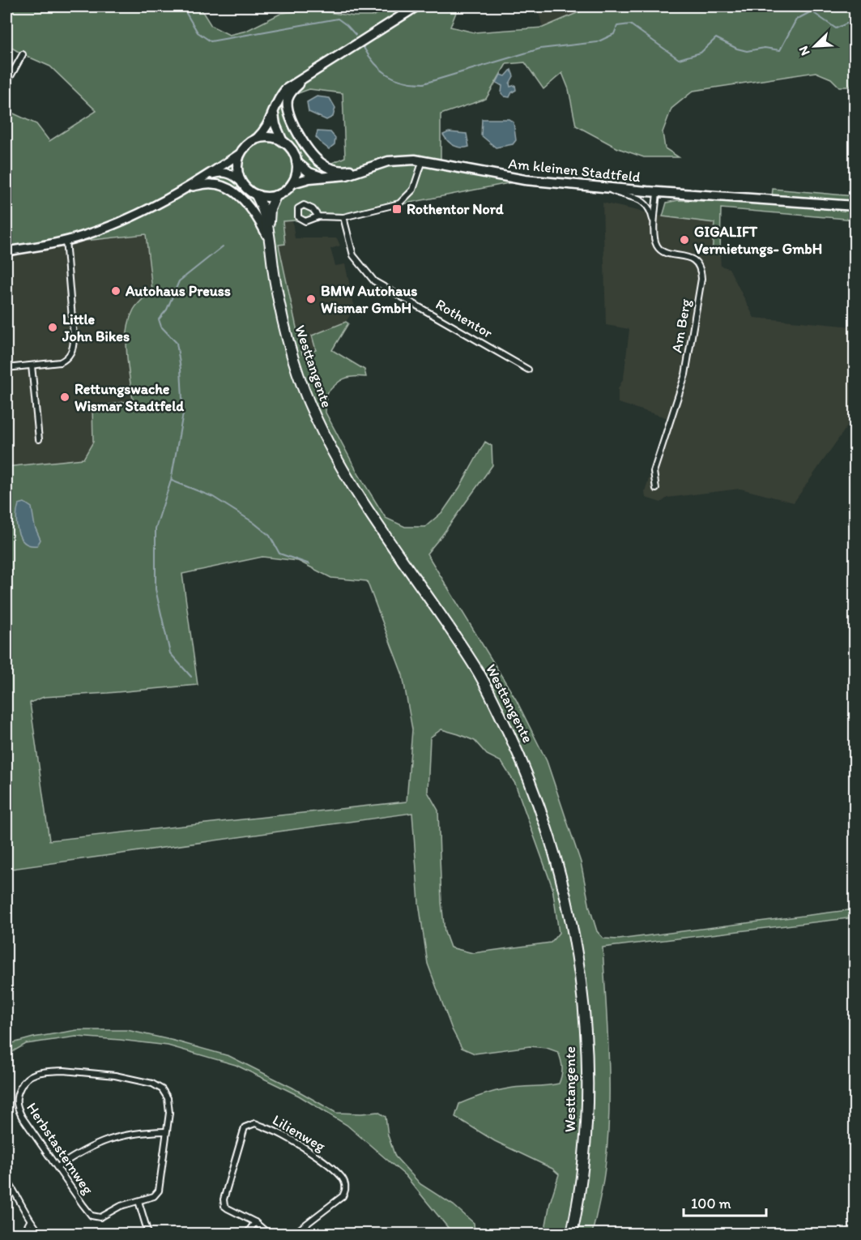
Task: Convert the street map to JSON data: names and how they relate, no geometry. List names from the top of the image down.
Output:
{
  "streets": {
    "highway": ["Westtangente"],
    "main road": ["Am kleinen Stadtfeld"],
    "street": [
      "Rothentor",
      "Am Berg",
      "Lilienweg",
      "Herbstasternweg"
    ]
  },
  "crossings": [
    ["Am kleinen Stadtfeld", "Am Berg"]
  ],
  "places": {
    "transit": ["Rothentor Nord"],
    "other": [
      "GIGALIFT Vermietungs- GmbH",
      "Autohaus Preuss",
      "BMW Autohaus Wismar GmbH",
      "Little John Bikes",
      "Rettungswache Wismar Stadtfeld"
    ]
  },
  "scale_bar": "100 m",
  "north": "bottom left"
}
